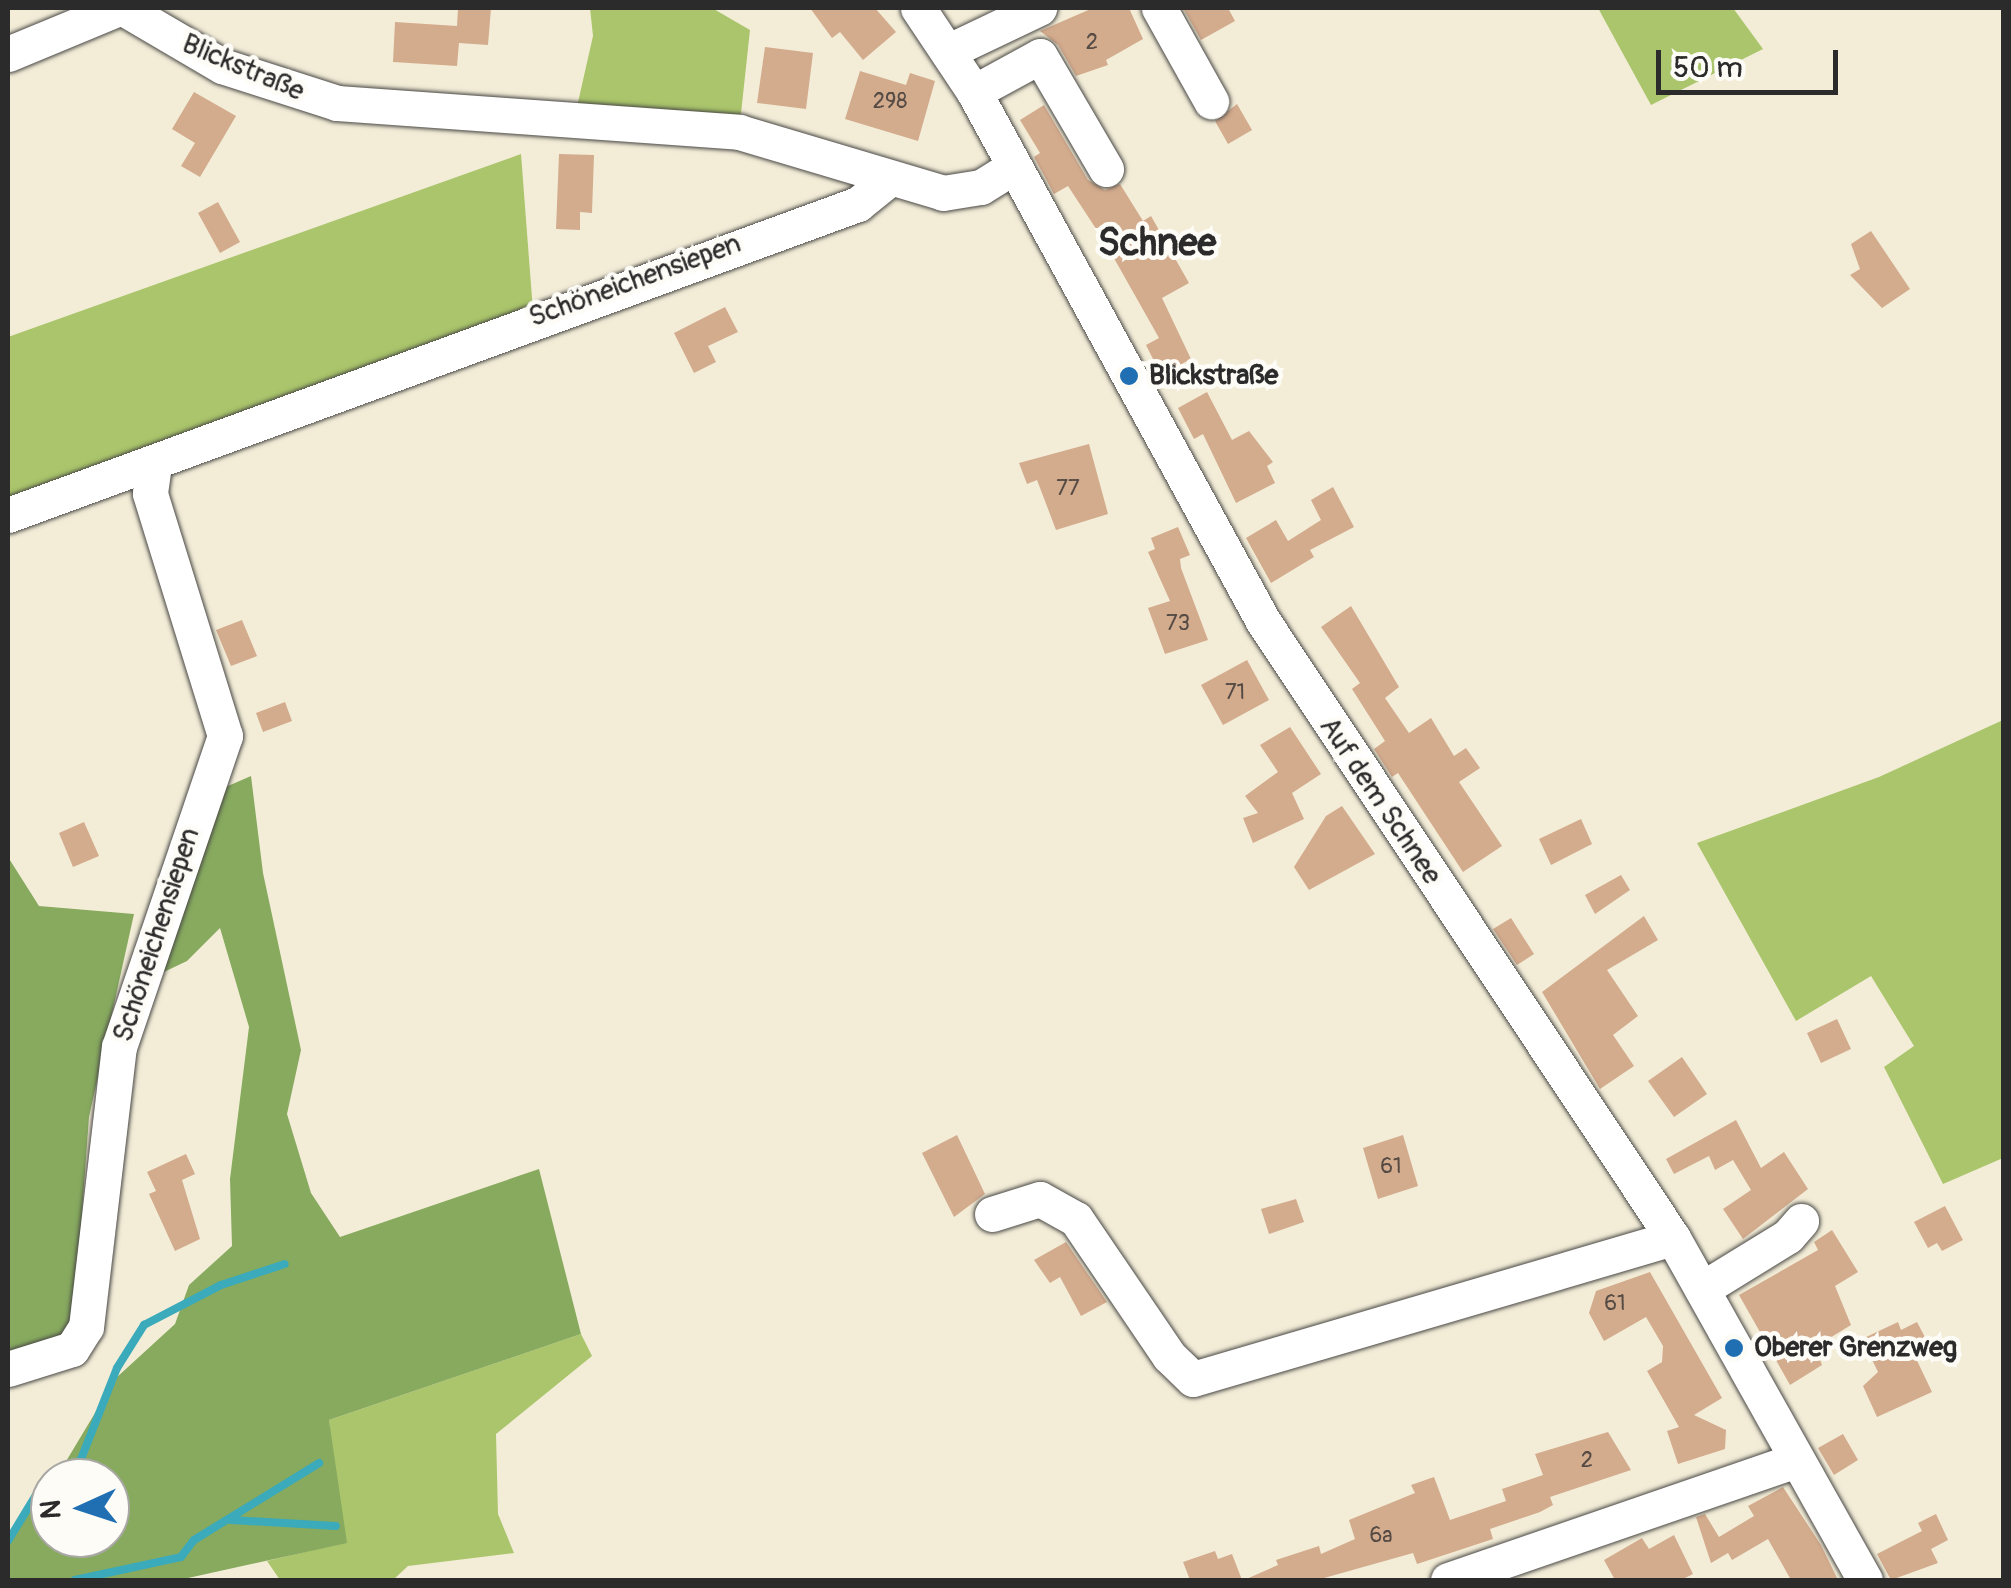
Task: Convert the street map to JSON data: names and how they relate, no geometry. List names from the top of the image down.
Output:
{
  "streets": {
    "street": ["Blickstraße", "Schöneichensiepen", "Auf dem Schnee"]
  },
  "crossings": [
    ["Blickstraße", "Schöneichensiepen"],
    ["Blickstraße", "Auf dem Schnee"]
  ],
  "districts": ["Schnee"],
  "places": ["Blickstraße", "Oberer Grenzweg"],
  "house_numbers": [
    "2",
    "298",
    "77",
    "73",
    "71",
    "61",
    "61",
    "2",
    "6a"
  ],
  "scale_bar": "50 m",
  "north": "left"
}
